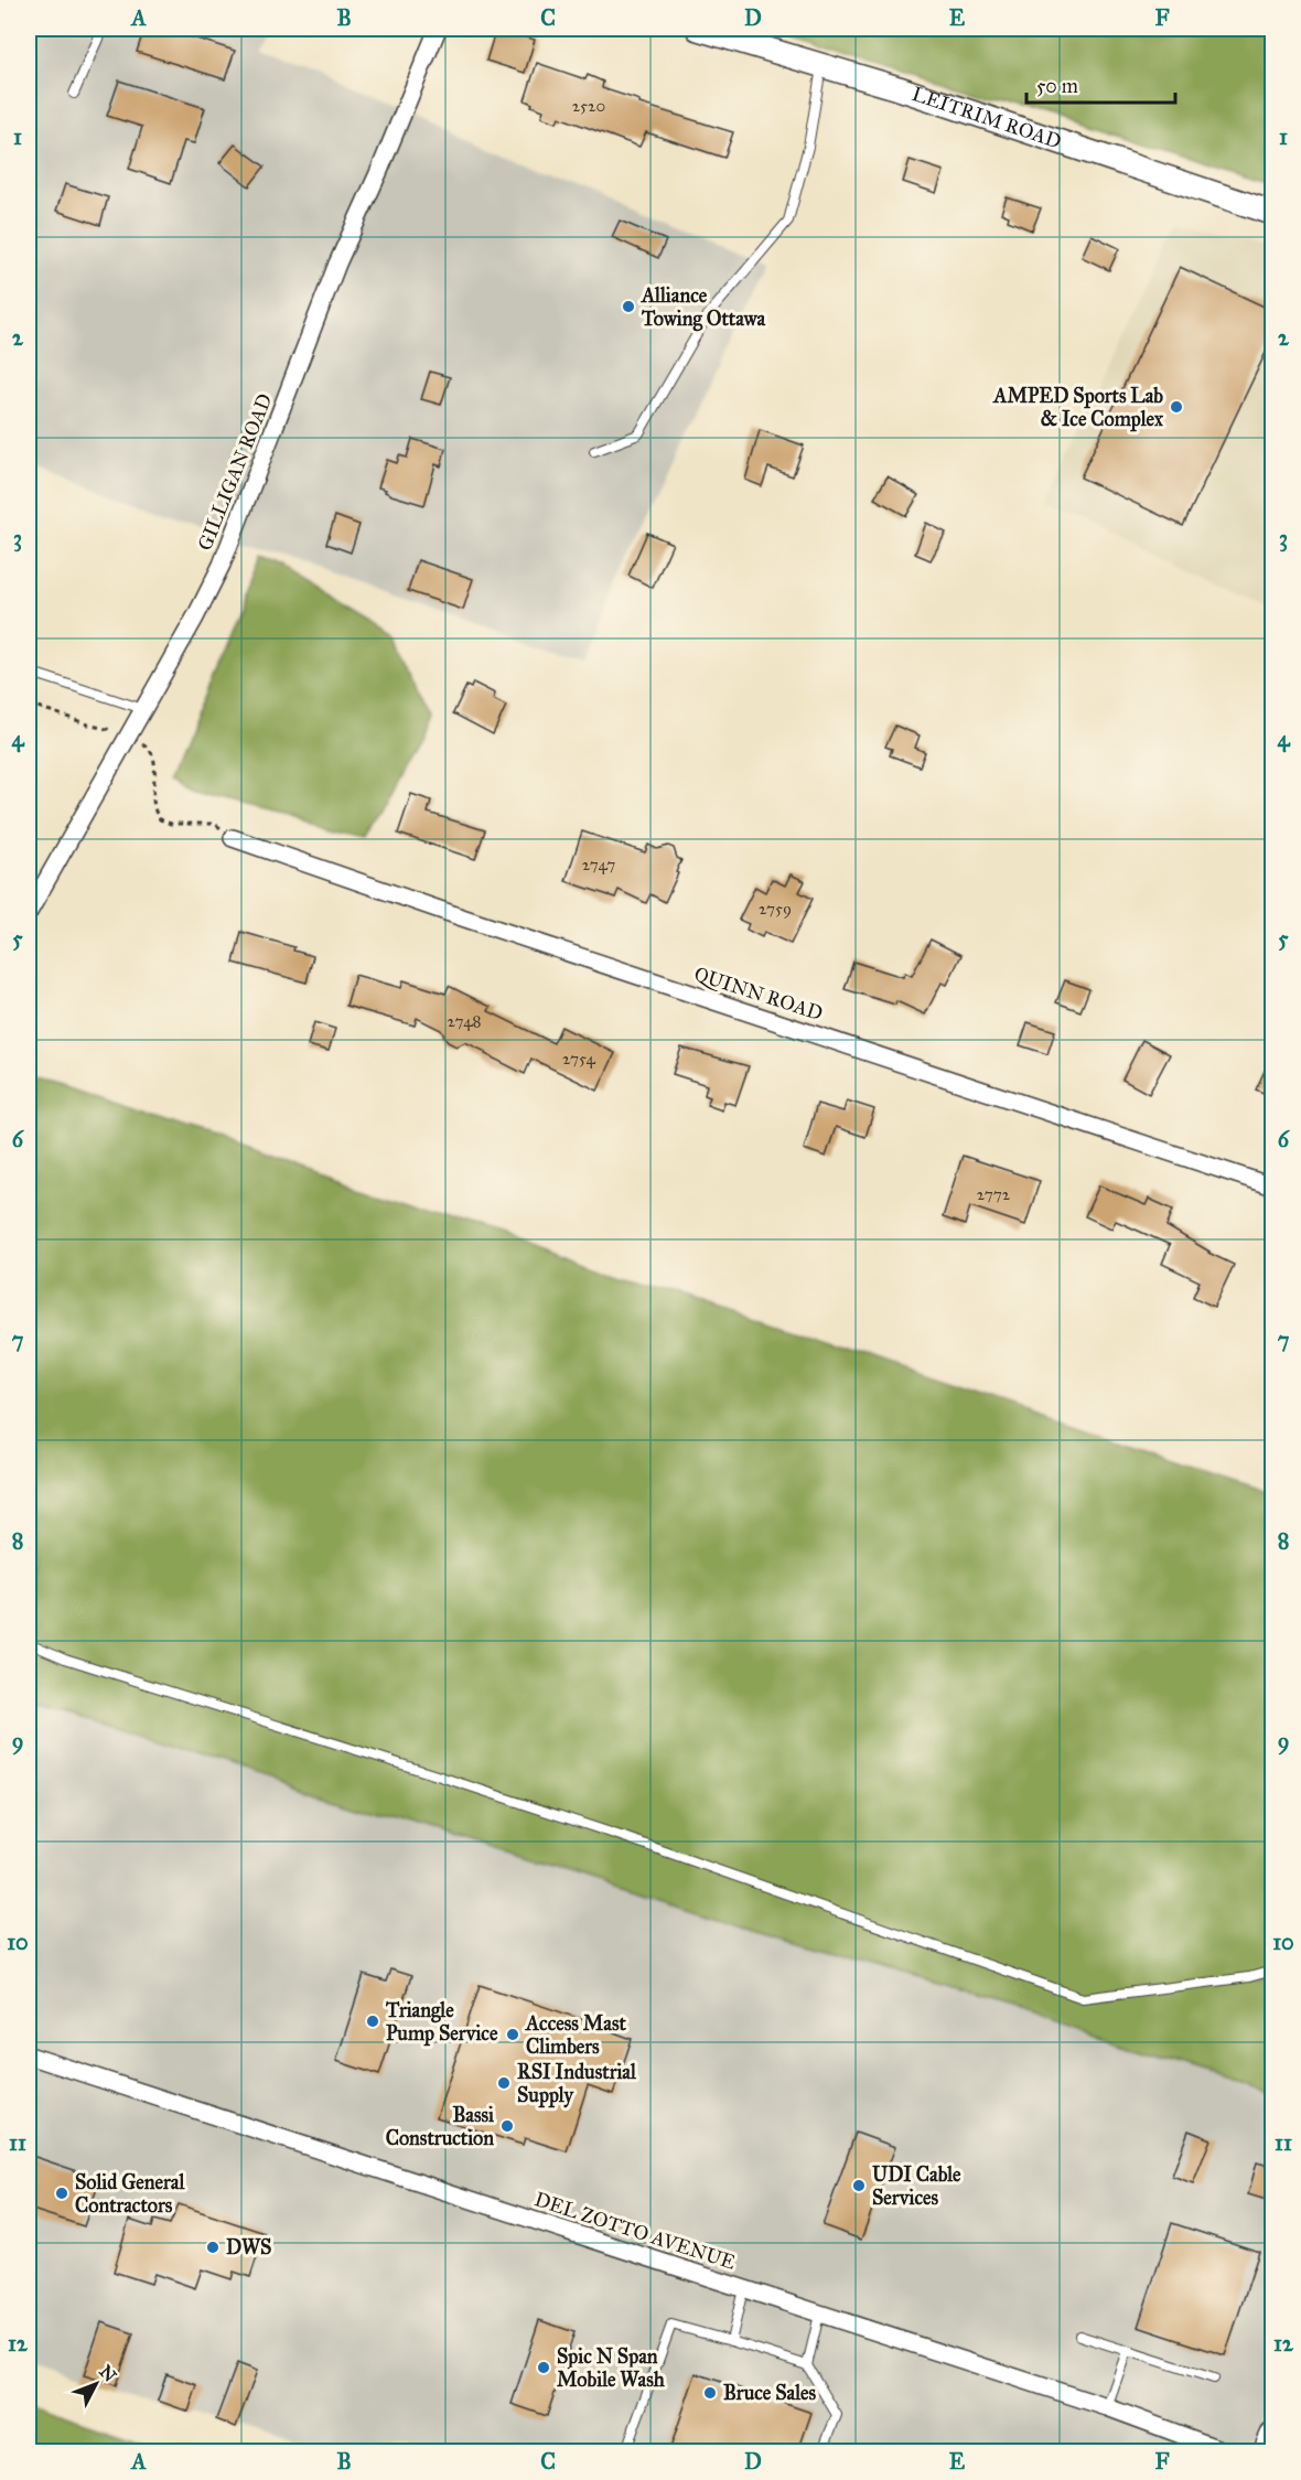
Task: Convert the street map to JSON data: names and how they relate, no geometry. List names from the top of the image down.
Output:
{
  "streets": {
    "main road": ["LEITRIM ROAD"],
    "street": ["GILLIGAN ROAD", "QUINN ROAD", "DEL ZOTTO AVENUE"]
  },
  "places": [
    "Alliance Towing Ottawa",
    "AMPED Sports Lab & Ice Complex",
    "Triangle Pump Service",
    "Access Mast Climbers",
    "RSI Industrial Supply",
    "Bassi Construction",
    "UDI Cable Services",
    "Solid General Contractors",
    "DWS",
    "Spic N Span Mobile Wash",
    "Bruce Sales"
  ],
  "house_numbers": [
    "2520",
    "2747",
    "2759",
    "2748",
    "2754",
    "2772"
  ],
  "scale_bar": "50 m",
  "north": "top right",
  "grid": {
    "columns": [
      "A",
      "B",
      "C",
      "D",
      "E",
      "F"
    ],
    "rows": [
      "1",
      "2",
      "3",
      "4",
      "5",
      "6",
      "7",
      "8",
      "9",
      "10",
      "11",
      "12"
    ]
  }
}
